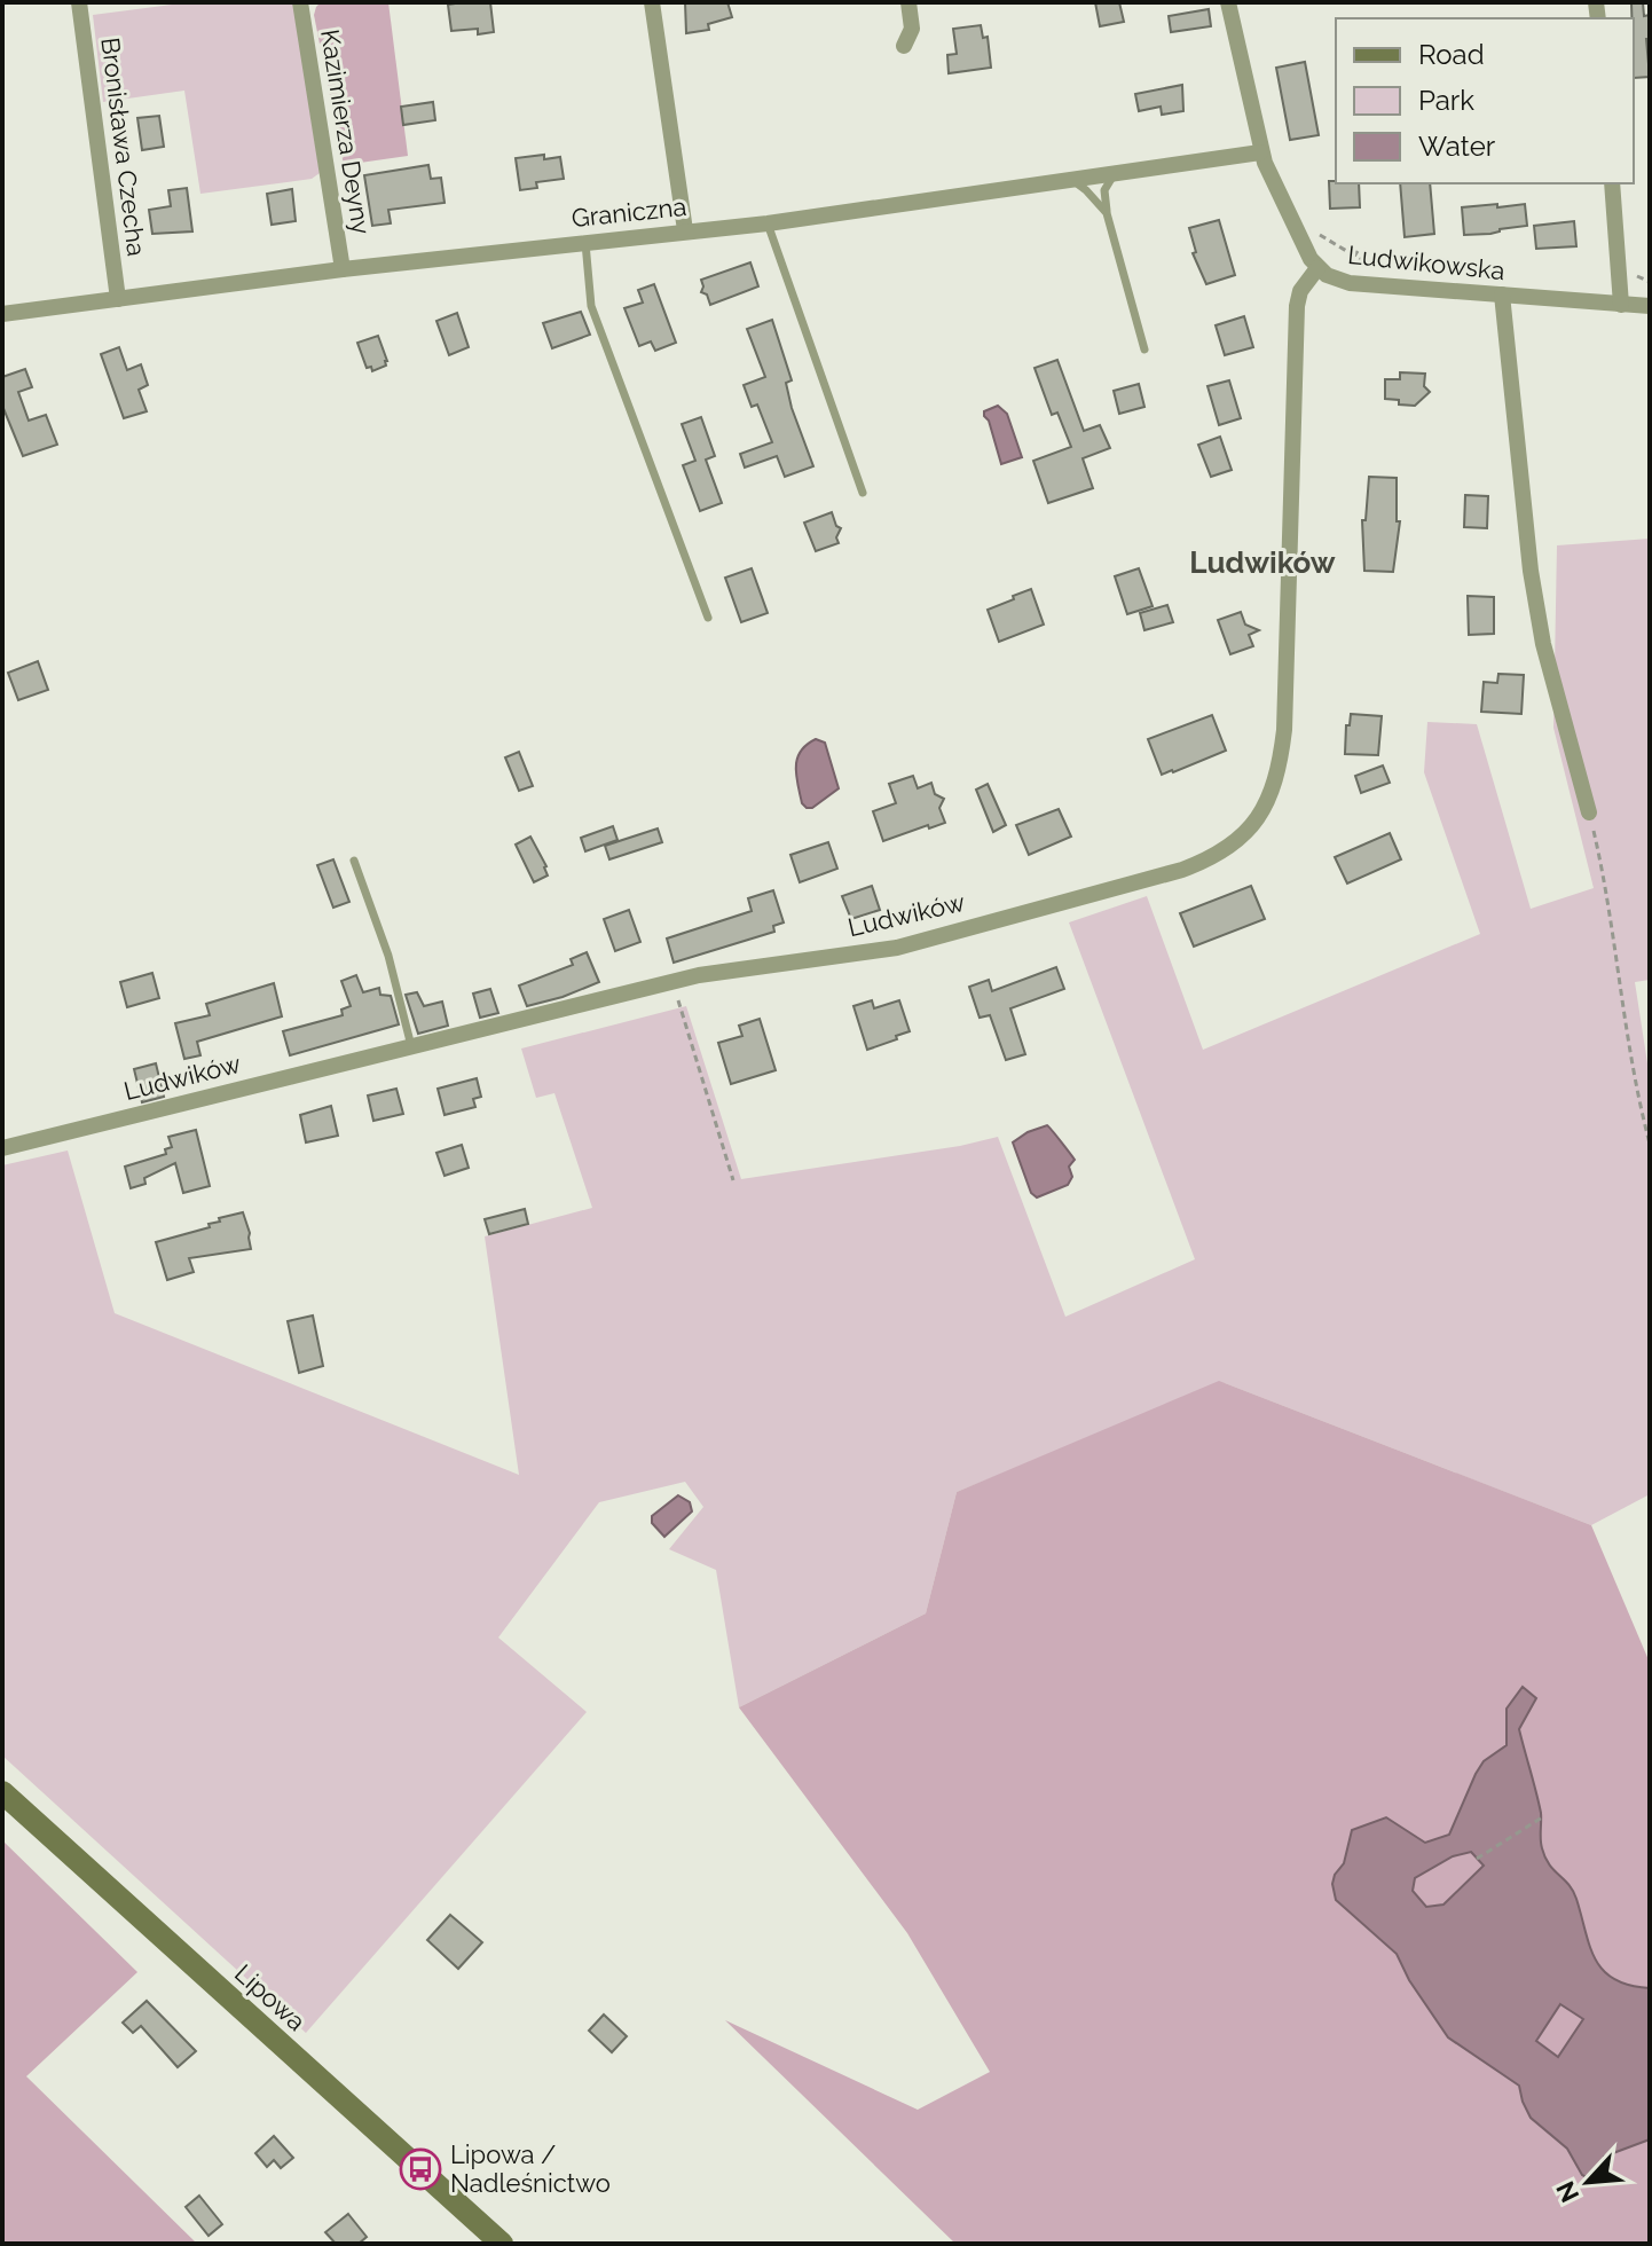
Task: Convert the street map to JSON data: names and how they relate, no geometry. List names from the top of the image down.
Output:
{
  "streets": {
    "main road": ["Lipowa"],
    "street": [
      "Kazimierza Deyny",
      "Bronisława Czecha",
      "Graniczna",
      "Ludwikowska",
      "Ludwików"
    ]
  },
  "crossings": [
    ["Kazimierza Deyny", "Graniczna"],
    ["Bronisława Czecha", "Graniczna"],
    ["Graniczna", "Ludwikowska"],
    ["Ludwikowska", "Ludwików"]
  ],
  "districts": ["Ludwików"],
  "places": {
    "bus stop": ["Lipowa / Nadleśnictwo"]
  },
  "legend": ["Road", "Park", "Water"],
  "north": "bottom left"
}
